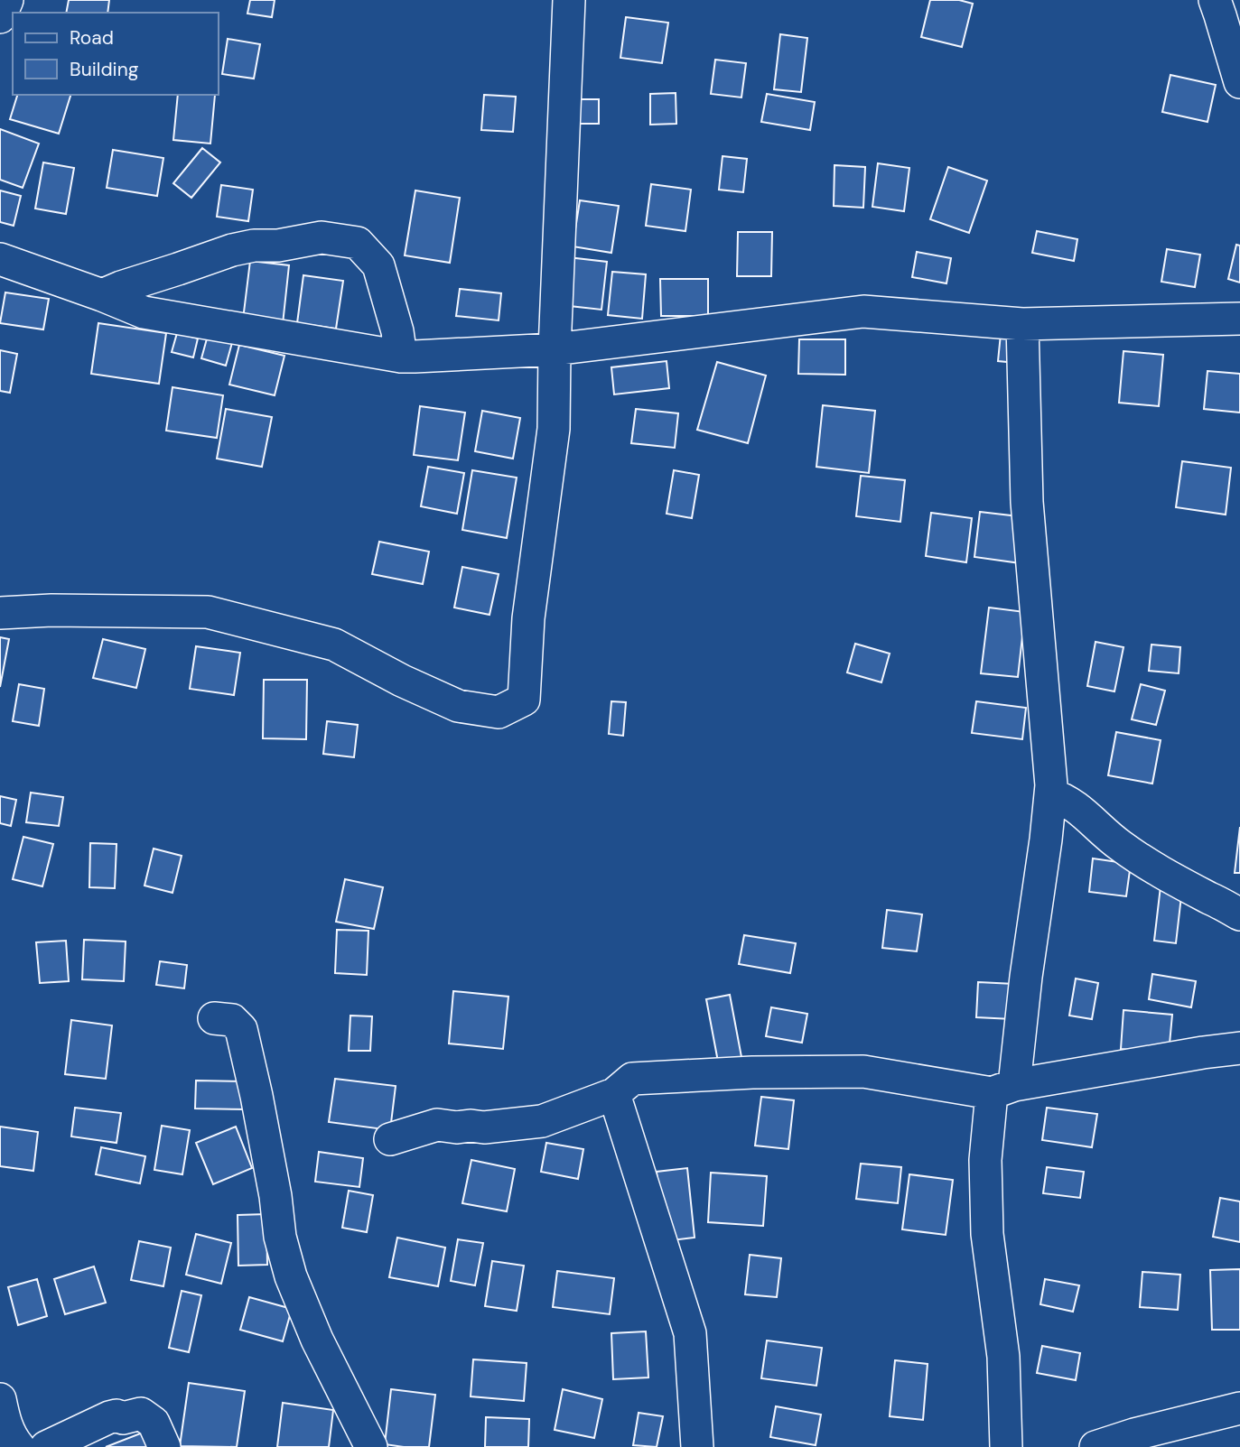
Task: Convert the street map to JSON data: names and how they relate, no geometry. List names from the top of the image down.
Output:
{
  "legend": ["Road", "Building"]
}
